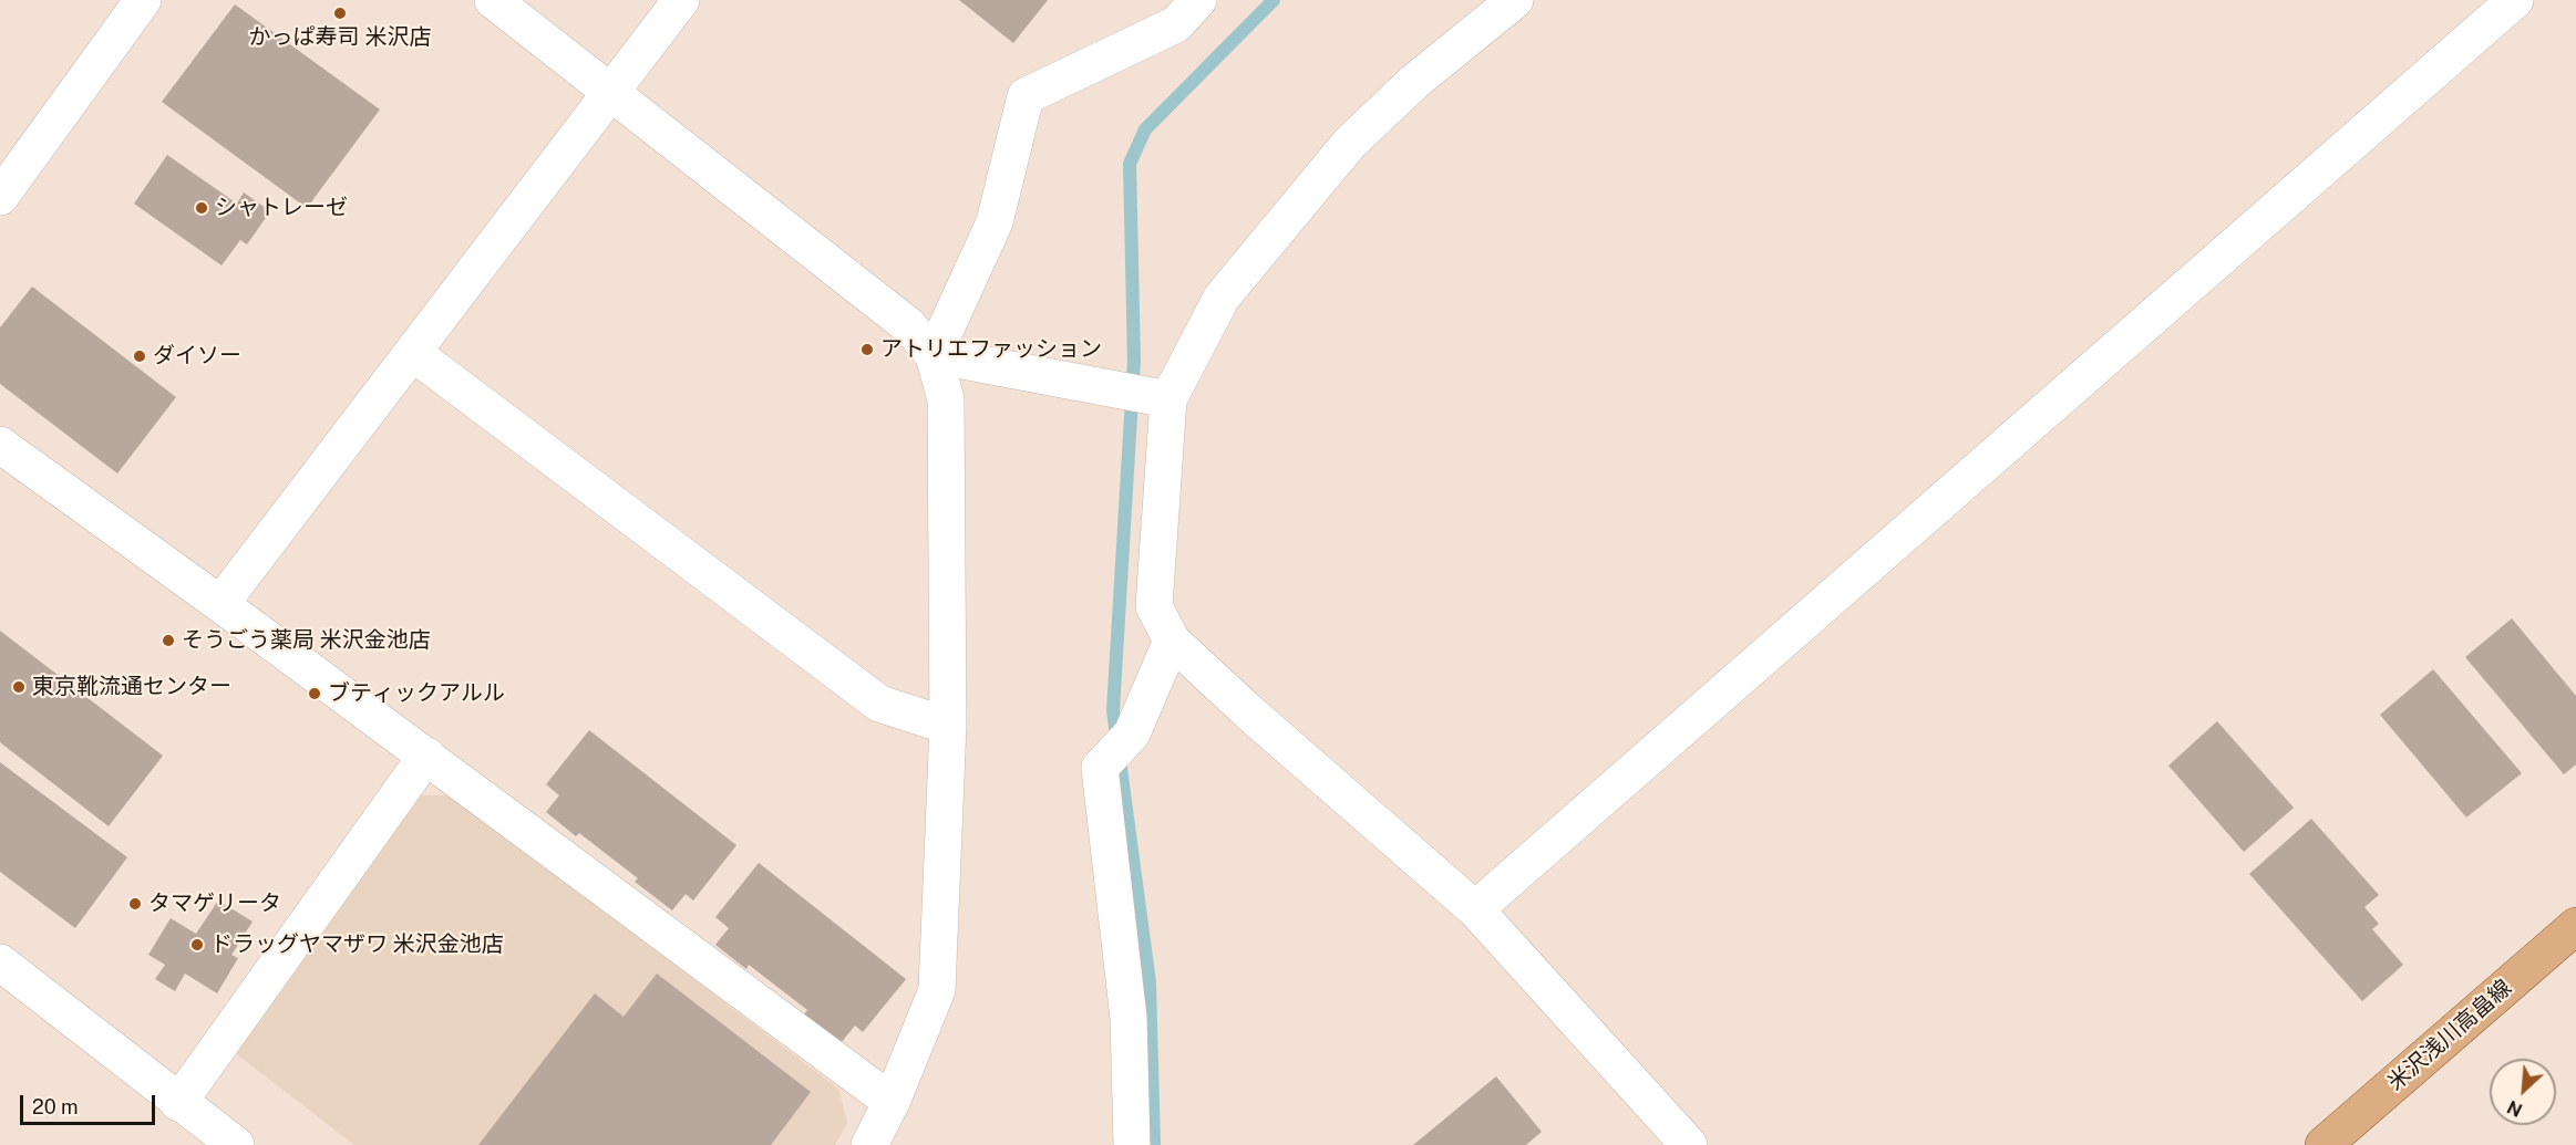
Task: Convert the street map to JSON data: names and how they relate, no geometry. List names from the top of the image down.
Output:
{
  "streets": {
    "main road": ["米沢浅川高畠線"]
  },
  "places": [
    "かっぱ寿司 米沢店",
    "シャトレーゼ",
    "アトリエファッション",
    "ダイソー",
    "そうごう薬局 米沢金池店",
    "東京靴流通センター",
    "ブティックアルル",
    "タマゲリータ",
    "ドラッグヤマザワ 米沢金池店"
  ],
  "scale_bar": "20 m",
  "north": "bottom left"
}
